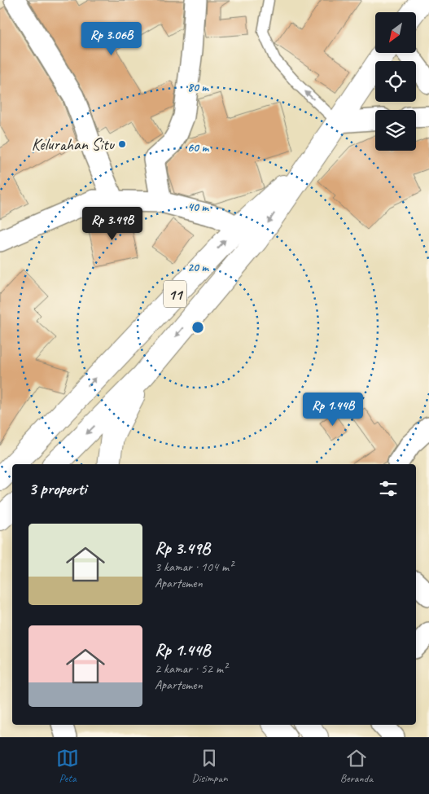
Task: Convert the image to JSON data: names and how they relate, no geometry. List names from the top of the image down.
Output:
{
  "streets": {
    "highway": ["11"]
  },
  "places": ["Kelurahan Situ"],
  "north": "bottom left",
  "page": {
    "price": ["Rp 3.06B", "Rp 3.49B", "Rp 1.44B"],
    "heading": "3 properti",
    "list": [
      {
        "name": "Rp 3.49B",
        "note": "3 kamar · 104 m² · Apartemen"
      },
      {
        "name": "Rp 1.44B",
        "note": "2 kamar · 52 m² · Apartemen"
      }
    ],
    "tabs": ["Peta", "Disimpan", "Beranda"]
  },
  "rings": [
    "80 m",
    "60 m",
    "40 m",
    "20 m"
  ]
}
